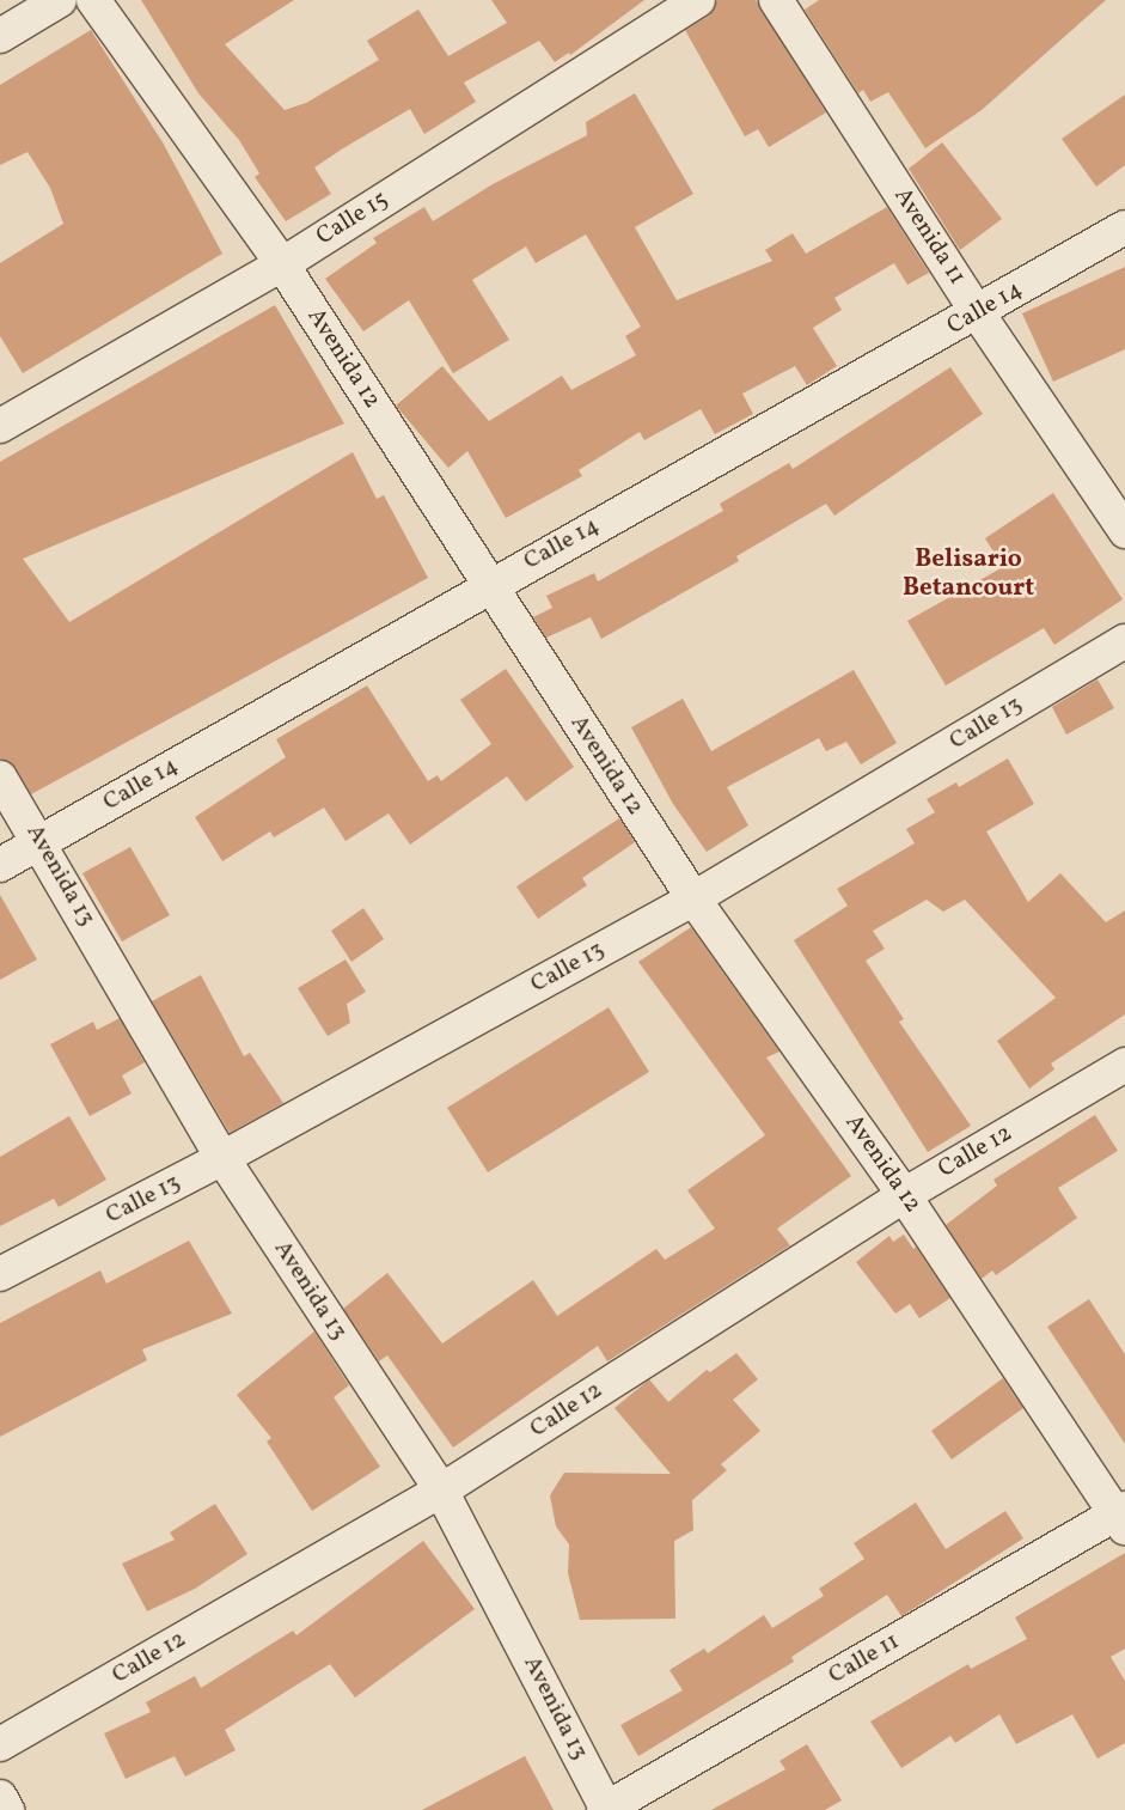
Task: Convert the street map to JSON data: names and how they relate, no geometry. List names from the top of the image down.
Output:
{
  "streets": {
    "street": [
      "Calle 15",
      "Avenida 11",
      "Calle 14",
      "Avenida 12",
      "Calle 13",
      "Avenida 13",
      "Calle 12",
      "Calle 11"
    ]
  },
  "crossings": [
    ["Calle 15", "Avenida 12"],
    ["Avenida 11", "Calle 14"],
    ["Calle 14", "Avenida 12"],
    ["Calle 14", "Avenida 13"],
    ["Avenida 12", "Calle 13"],
    ["Avenida 12", "Calle 12"],
    ["Avenida 12", "Calle 11"],
    ["Calle 13", "Avenida 13"],
    ["Avenida 13", "Calle 12"],
    ["Avenida 13", "Calle 11"]
  ],
  "districts": ["Belisario Betancourt"]
}
